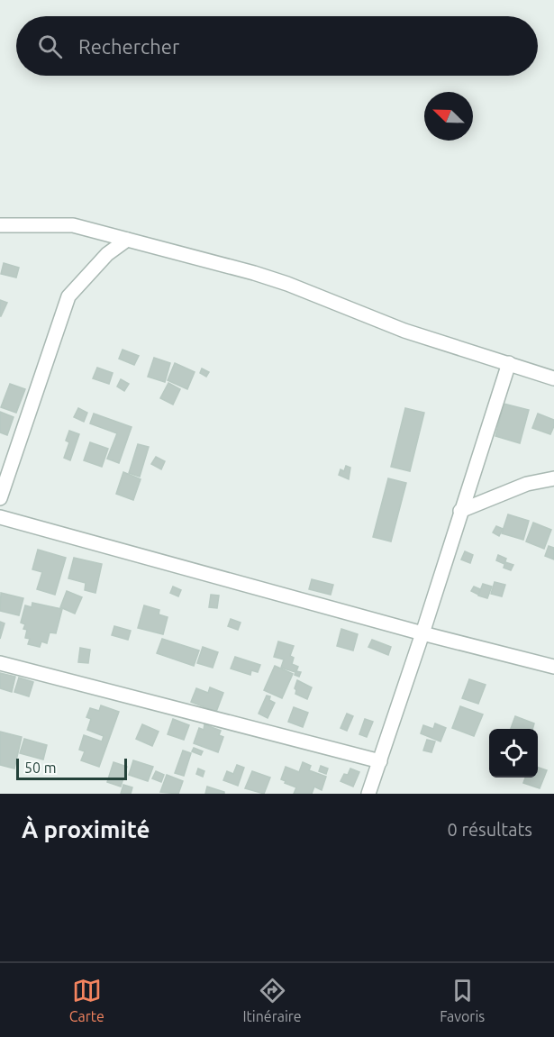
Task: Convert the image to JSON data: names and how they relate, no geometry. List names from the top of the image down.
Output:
{
  "scale_bar": "50 m",
  "north": "top left",
  "page": {
    "search": "Rechercher",
    "scale": "50 m",
    "heading": ["À proximité", "0 résultats"],
    "nav": ["Carte", "Itinéraire", "Favoris"]
  }
}
